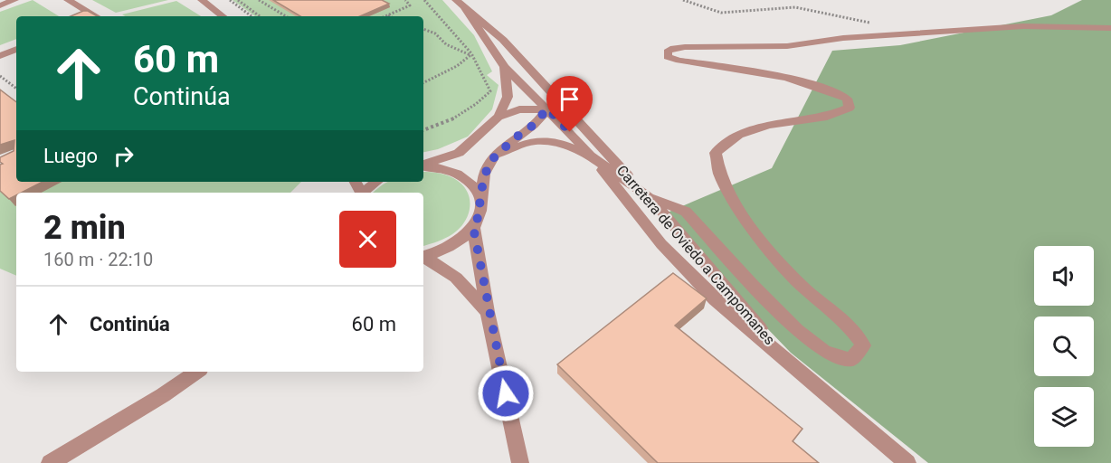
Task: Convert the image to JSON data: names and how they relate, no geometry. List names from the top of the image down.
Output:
{
  "streets": {
    "street": ["Carretera de Oviedo a Campomanes"]
  },
  "page": {
    "turn": ["60 m", "Continúa"],
    "then": "Luego",
    "heading": ["2 min", "160 m · 22:10"],
    "list": [
      {
        "name": "Continúa",
        "value": "60 m"
      }
    ]
  }
}
